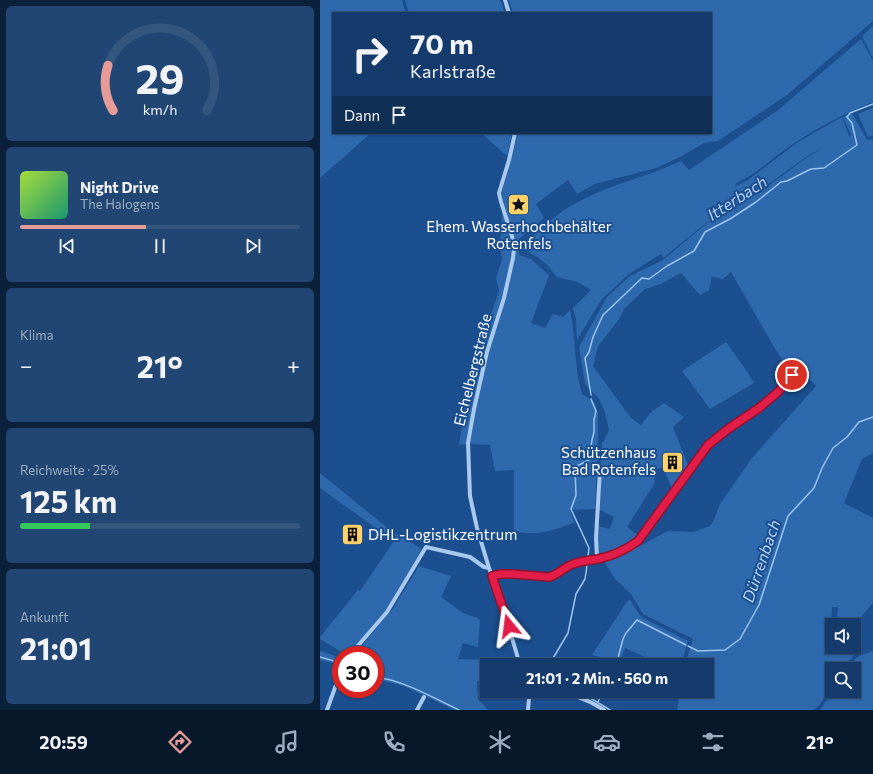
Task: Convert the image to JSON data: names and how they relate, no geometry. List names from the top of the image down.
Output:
{
  "streets": {
    "street": ["Eichelbergstraße"]
  },
  "water": ["Itterbach", "Dürrenbach"],
  "places": {
    "place": ["Ehem. Wasserhochbehälter Rotenfels"],
    "building": ["Schützenhaus Bad Rotenfels", "DHL-Logistikzentrum"]
  },
  "page": {
    "turn": ["70 m", "Karlstraße"],
    "then": "Dann",
    "song": ["Night Drive", "The Halogens"],
    "tile": [
      "Klima",
      ["Reichweite · 25%", "125 km"],
      ["Ankunft", "21:01"]
    ],
    "heat": ["−", "21°", "+"],
    "limit": "30",
    "trip": "21:01 · 2 Min. · 560 m",
    "tabs": ["20:59", "21°"],
    "gauge": ["29", "km/h"]
  }
}
